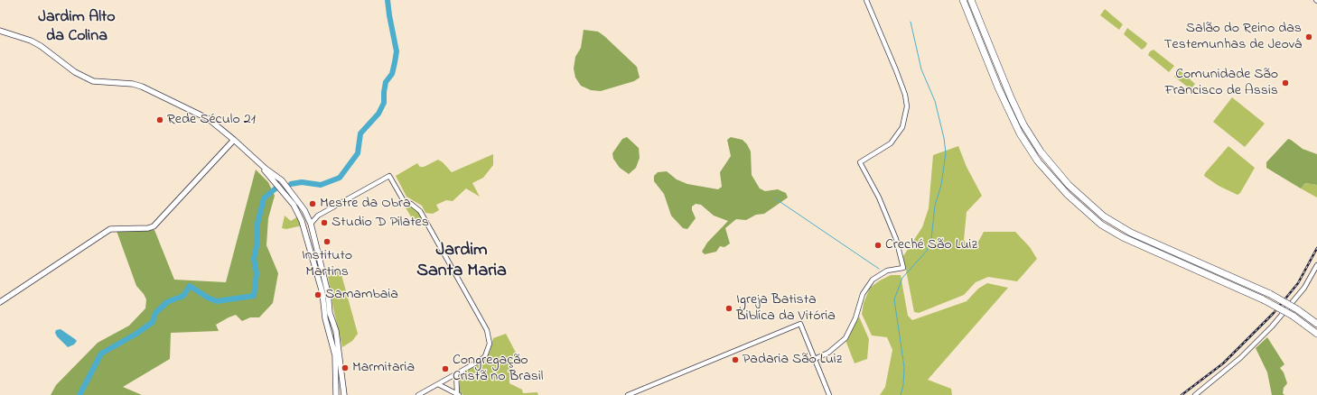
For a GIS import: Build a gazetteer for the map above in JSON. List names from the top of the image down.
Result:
{
  "districts": ["Jardim Alto da Colina", "Jardim Santa Maria"],
  "places": [
    "Salão do Reino das Testemunhas de Jeová",
    "Comunidade São Francisco de Assis",
    "Rede Século 21",
    "Mestre da Obra",
    "Studio D Pilates",
    "Instituto Martins",
    "Creché São Luiz",
    "Samambaia",
    "Igreja Batista Biblíca da Vitória",
    "Padaria São Luiz",
    "Marmitaria",
    "Congregação Cristã no Brasil"
  ]
}
